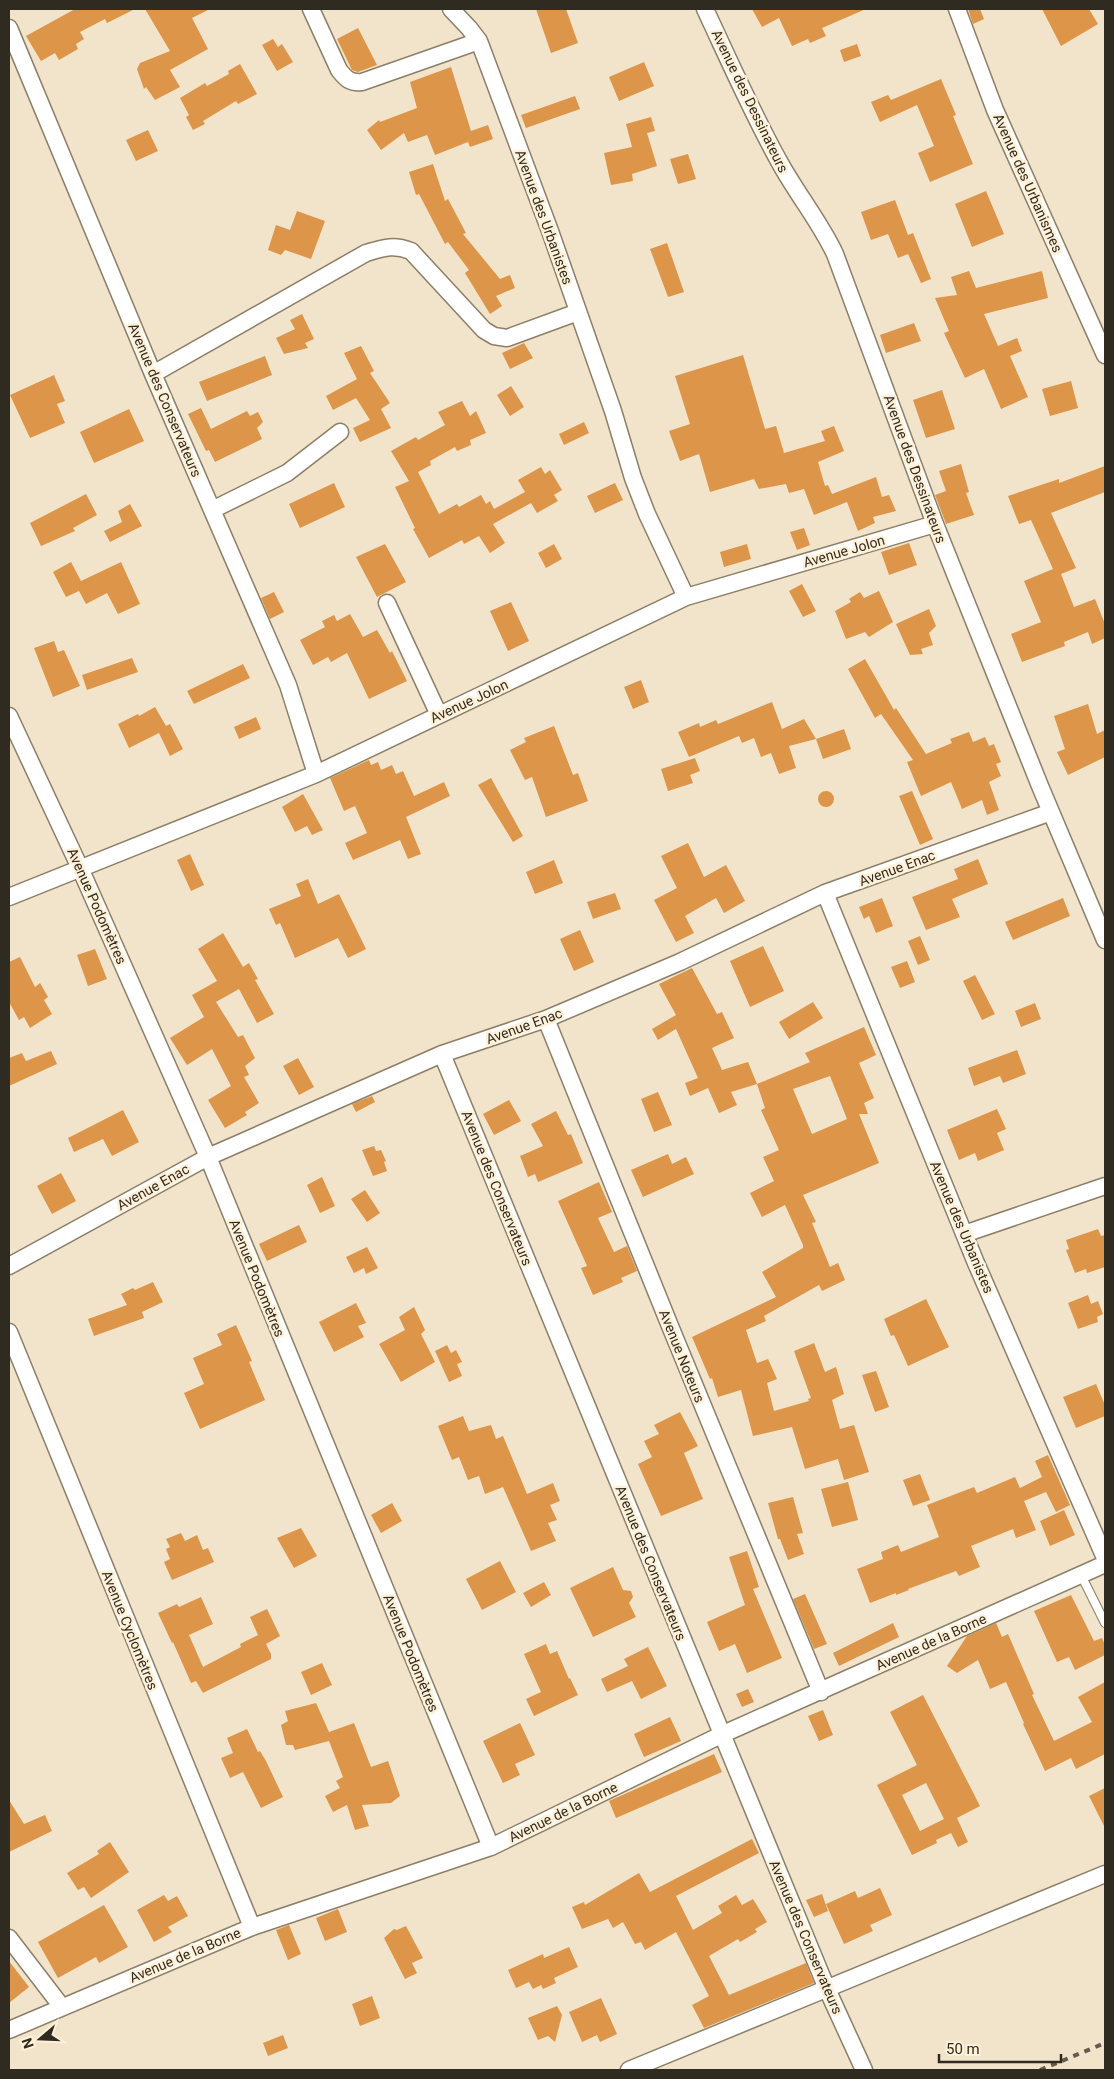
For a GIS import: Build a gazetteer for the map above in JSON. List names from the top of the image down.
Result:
{
  "streets": {
    "street": [
      "Avenue des Dessinateurs",
      "Avenue des Urbanismes",
      "Avenue des Urbanistes",
      "Avenue des Conservateurs",
      "Avenue Jolon",
      "Avenue Enac",
      "Avenue Podomètres",
      "Avenue Noteurs",
      "Avenue Cyclomètres",
      "Avenue de la Borne"
    ]
  },
  "crossings": [
    ["Avenue des Dessinateurs", "Avenue Jolon"],
    ["Avenue des Dessinateurs", "Avenue Enac"],
    ["Avenue des Urbanistes", "Avenue Jolon"],
    ["Avenue des Urbanistes", "Avenue Enac"],
    ["Avenue des Conservateurs", "Avenue Jolon"],
    ["Avenue des Conservateurs", "Avenue Enac"],
    ["Avenue des Conservateurs", "Avenue de la Borne"],
    ["Avenue Jolon", "Avenue Podomètres"],
    ["Avenue Enac", "Avenue Podomètres"],
    ["Avenue Enac", "Avenue Noteurs"],
    ["Avenue Podomètres", "Avenue de la Borne"],
    ["Avenue Noteurs", "Avenue de la Borne"],
    ["Avenue Cyclomètres", "Avenue de la Borne"]
  ],
  "scale_bar": "50 m",
  "north": "left"
}
